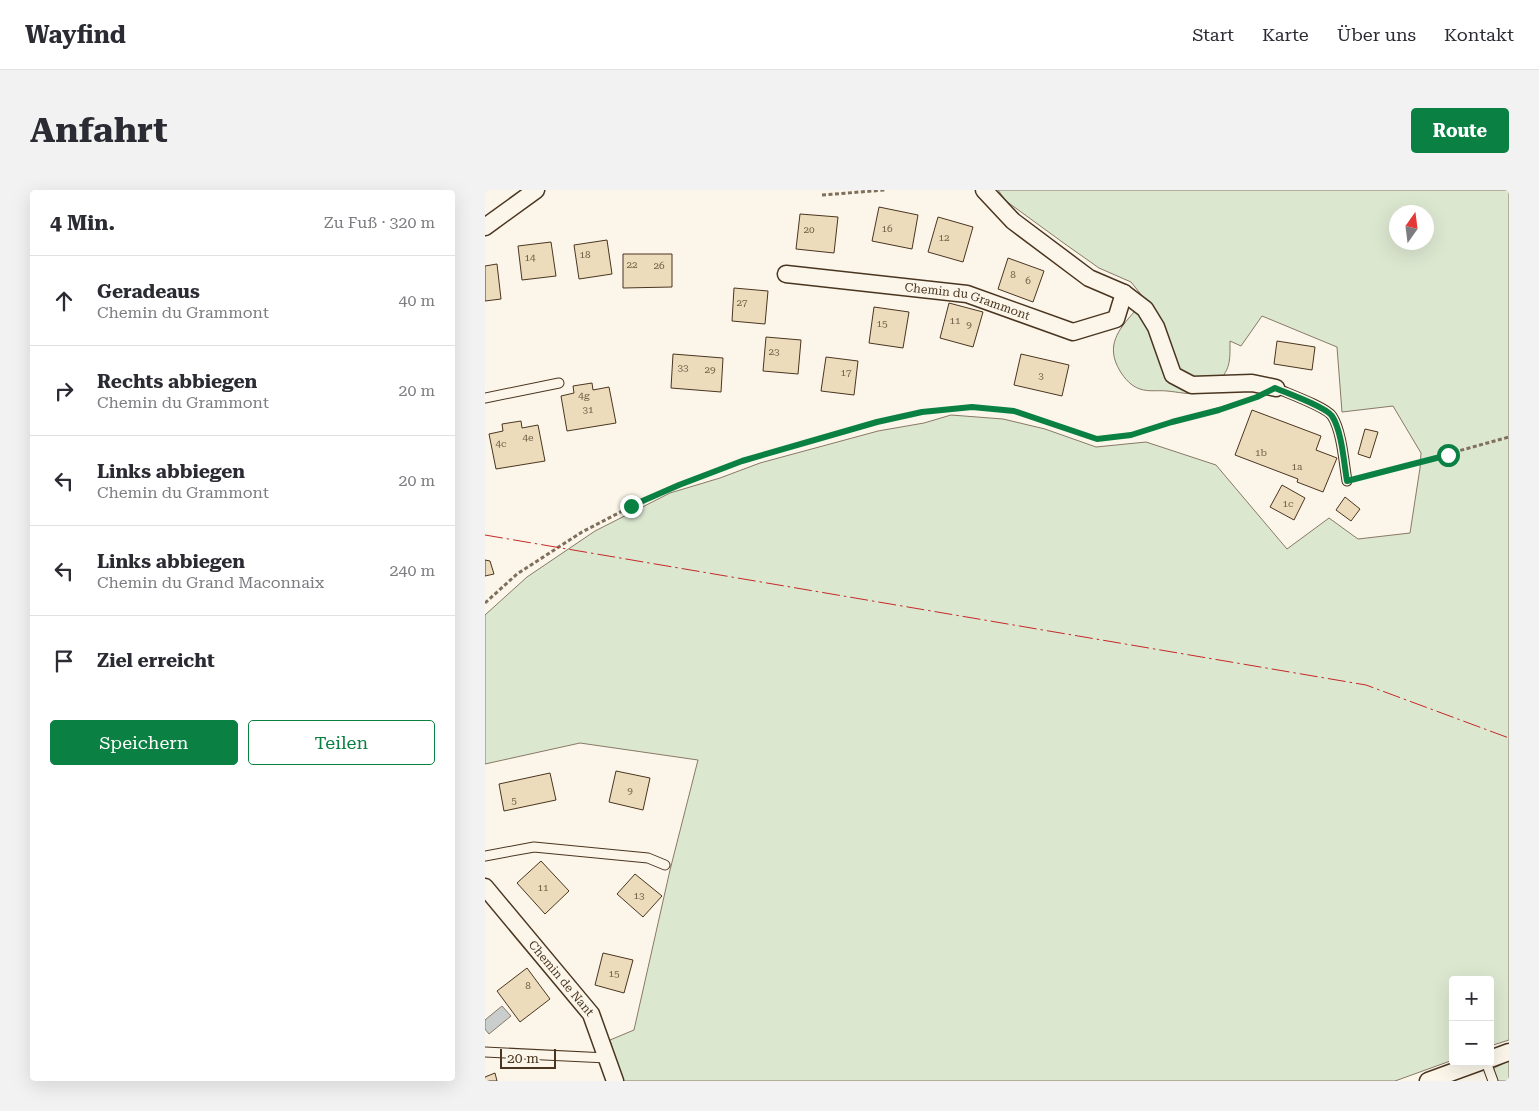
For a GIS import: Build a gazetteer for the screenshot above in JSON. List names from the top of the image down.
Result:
{
  "streets": {
    "street": ["Chemin du Grammont", "Chemin de Nant"]
  },
  "house_numbers": [
    "16",
    "20",
    "12",
    "18",
    "14",
    "22",
    "26",
    "8",
    "6",
    "27",
    "11",
    "15",
    "9",
    "23",
    "33",
    "29",
    "17",
    "3",
    "4g",
    "31",
    "4e",
    "4c",
    "1b",
    "1a",
    "1c",
    "9",
    "5",
    "11",
    "13",
    "15",
    "8"
  ],
  "scale_bar": "20 m",
  "north": "top",
  "page": {
    "header": "Wayfind",
    "nav": [
      "Start",
      "Karte",
      "Über uns",
      "Kontakt"
    ],
    "buttons": [
      "Route",
      ["Speichern", "Teilen"]
    ],
    "title": "Anfahrt",
    "heading": ["4 Min.", "Zu Fuß · 320 m"],
    "list": [
      ["Geradeaus", "Chemin du Grammont", "40 m"],
      ["Rechts abbiegen", "Chemin du Grammont", "20 m"],
      ["Links abbiegen", "Chemin du Grammont", "20 m"],
      ["Links abbiegen", "Chemin du Grand Maconnaix", "240 m"],
      "Ziel erreicht"
    ],
    "map_buttons": ["+", "−"],
    "scale": "20 m"
  }
}
